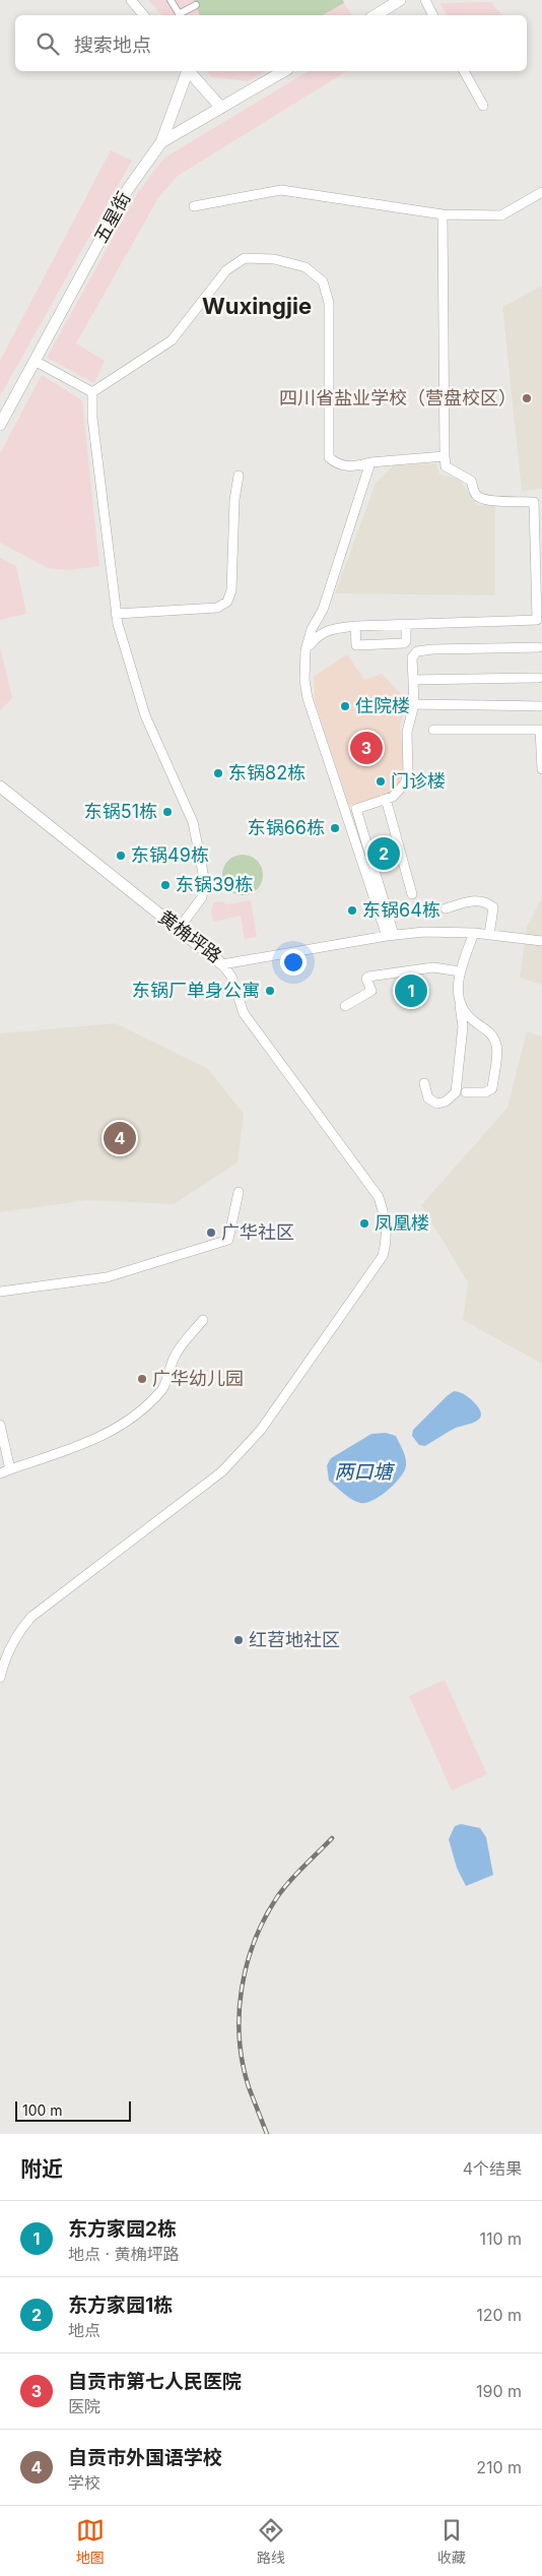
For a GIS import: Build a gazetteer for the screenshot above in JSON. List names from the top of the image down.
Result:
{
  "streets": {
    "main road": ["五星街", "黄桷坪路"]
  },
  "districts": ["Wuxingjie"],
  "water": ["两口塘"],
  "places": [
    "四川省盐业学校（营盘校区）",
    "住院楼",
    "东锅82栋",
    "门诊楼",
    "东锅51栋",
    "东锅66栋",
    "东锅49栋",
    "东锅39栋",
    "东锅64栋",
    "东锅厂单身公寓",
    "凤凰楼",
    "广华社区",
    "广华幼儿园",
    "红苕地社区"
  ],
  "scale_bar": "100 m",
  "page": {
    "search": "搜索地点",
    "pins": [
      "3",
      "2",
      "1",
      "4"
    ],
    "scale": "100 m",
    "heading": ["附近", "4个结果"],
    "list": [
      {
        "mark": "1",
        "name": "东方家园2栋",
        "note": "地点 · 黄桷坪路",
        "value": "110 m"
      },
      {
        "mark": "2",
        "name": "东方家园1栋",
        "note": "地点",
        "value": "120 m"
      },
      {
        "mark": "3",
        "name": "自贡市第七人民医院",
        "note": "医院",
        "value": "190 m"
      },
      {
        "mark": "4",
        "name": "自贡市外国语学校",
        "note": "学校",
        "value": "210 m"
      }
    ],
    "nav": ["地图", "路线", "收藏"]
  }
}
